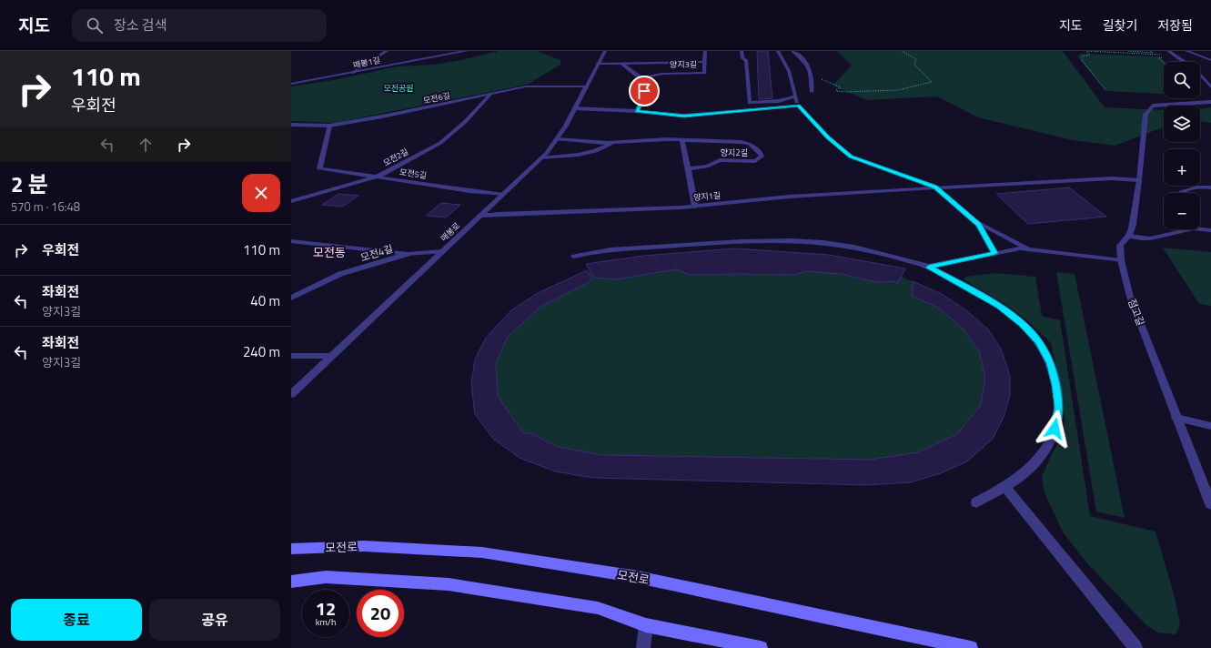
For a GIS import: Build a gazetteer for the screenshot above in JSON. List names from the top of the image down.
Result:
{
  "streets": {
    "main road": ["모전로"],
    "street": [
      "매봉1길",
      "양지3길",
      "모전6길",
      "양지2길",
      "모전2길",
      "모전5길",
      "양지1길",
      "매봉로",
      "모전4길",
      "점고길"
    ]
  },
  "crossings": [
    ["모전6길", "모전2길"],
    ["모전6길", "모전5길"],
    ["모전6길", "매봉로"],
    ["양지2길", "매봉로"],
    ["모전2길", "모전5길"],
    ["모전5길", "매봉로"],
    ["양지1길", "매봉로"],
    ["양지1길", "점고길"]
  ],
  "districts": ["모전동"],
  "parks": ["모전공원"],
  "page": {
    "header": "지도",
    "search": "장소 검색",
    "nav": ["지도", "길찾기", "저장됨"],
    "turn": ["110 m", "우회전"],
    "map_buttons": ["+", "−"],
    "heading": ["2 분", "570 m · 16:48"],
    "list": [
      {
        "name": "우회전",
        "value": "110 m"
      },
      {
        "name": "좌회전",
        "note": "양지3길",
        "value": "40 m"
      },
      {
        "name": "좌회전",
        "note": "양지3길",
        "value": "240 m"
      }
    ],
    "speed": "12 km/h",
    "limit": "20",
    "buttons": ["종료", "공유"]
  }
}
